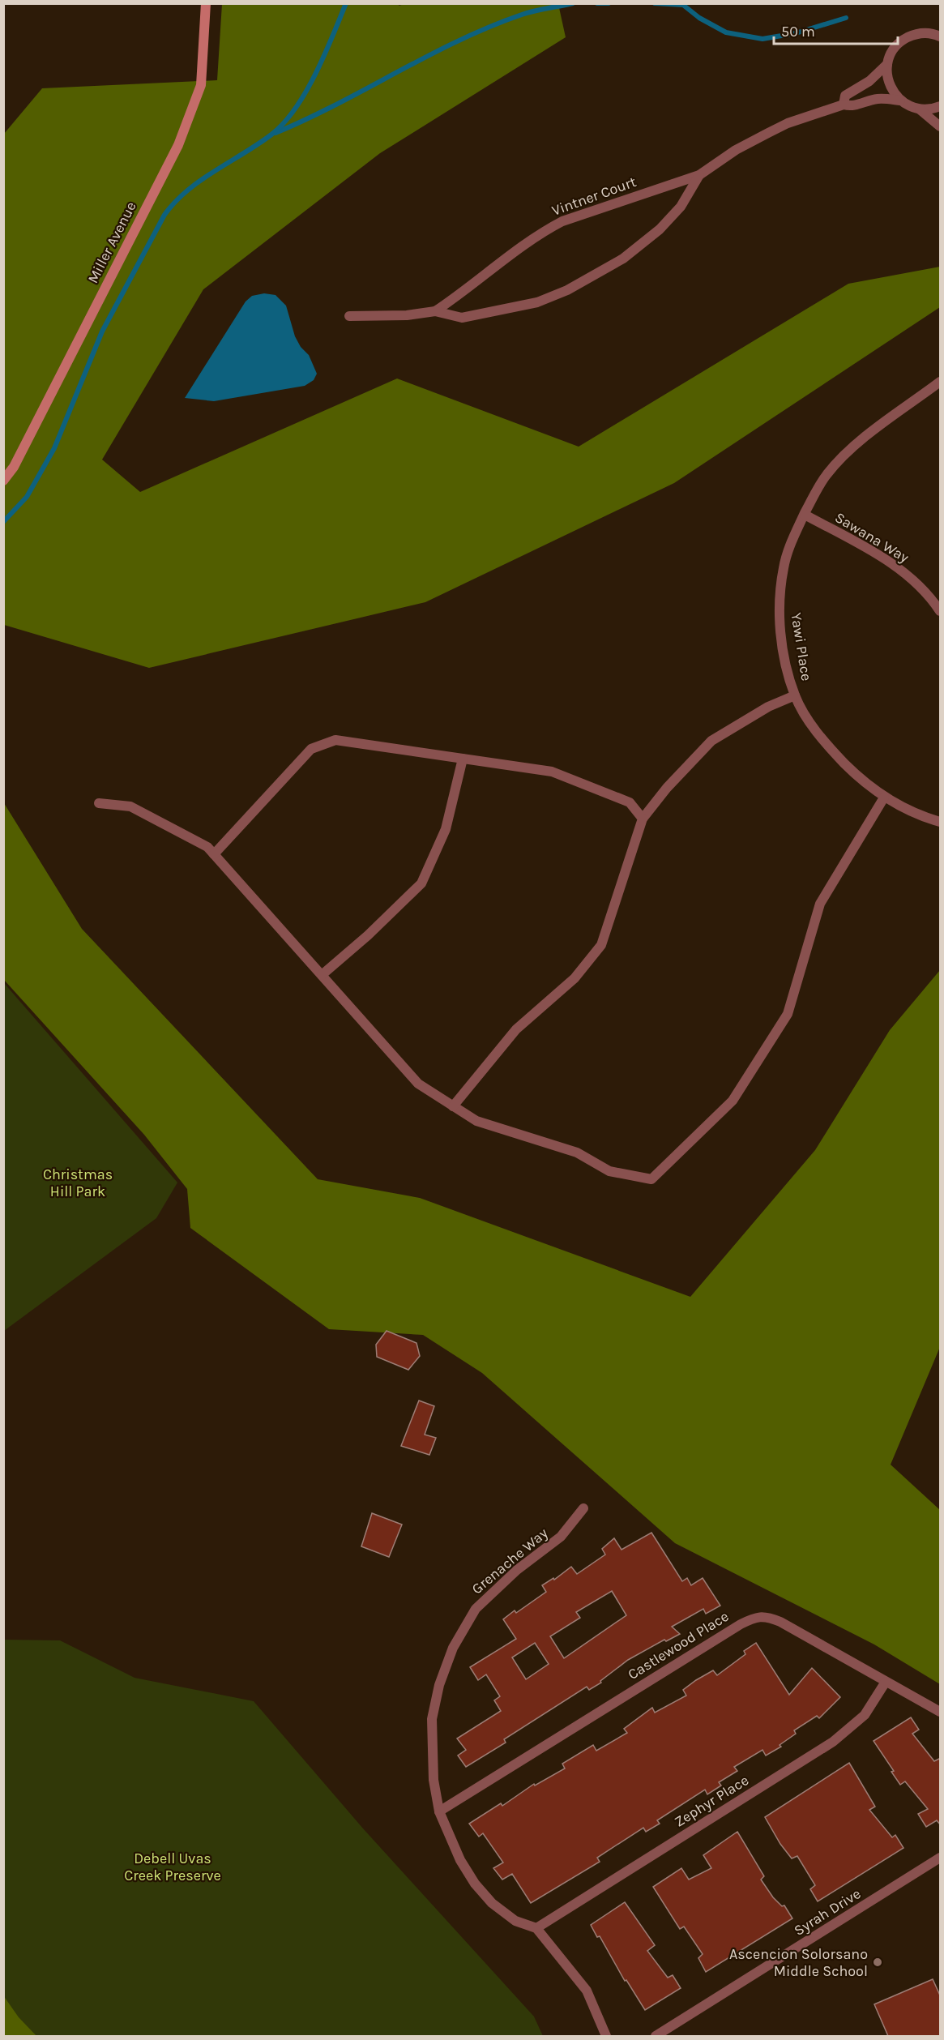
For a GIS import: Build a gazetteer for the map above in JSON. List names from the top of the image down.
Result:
{
  "streets": {
    "street": [
      "Vintner Court",
      "Miller Avenue",
      "Sawana Way",
      "Yawi Place",
      "Grenache Way",
      "Castlewood Place",
      "Zephyr Place",
      "Syrah Drive"
    ]
  },
  "crossings": [
    ["Sawana Way", "Yawi Place"],
    ["Grenache Way", "Castlewood Place"],
    ["Grenache Way", "Zephyr Place"],
    ["Castlewood Place", "Zephyr Place"]
  ],
  "parks": ["Christmas Hill Park", "Debell Uvas Creek Preserve"],
  "places": ["Ascencion Solorsano Middle School"],
  "scale_bar": "50 m"
}
